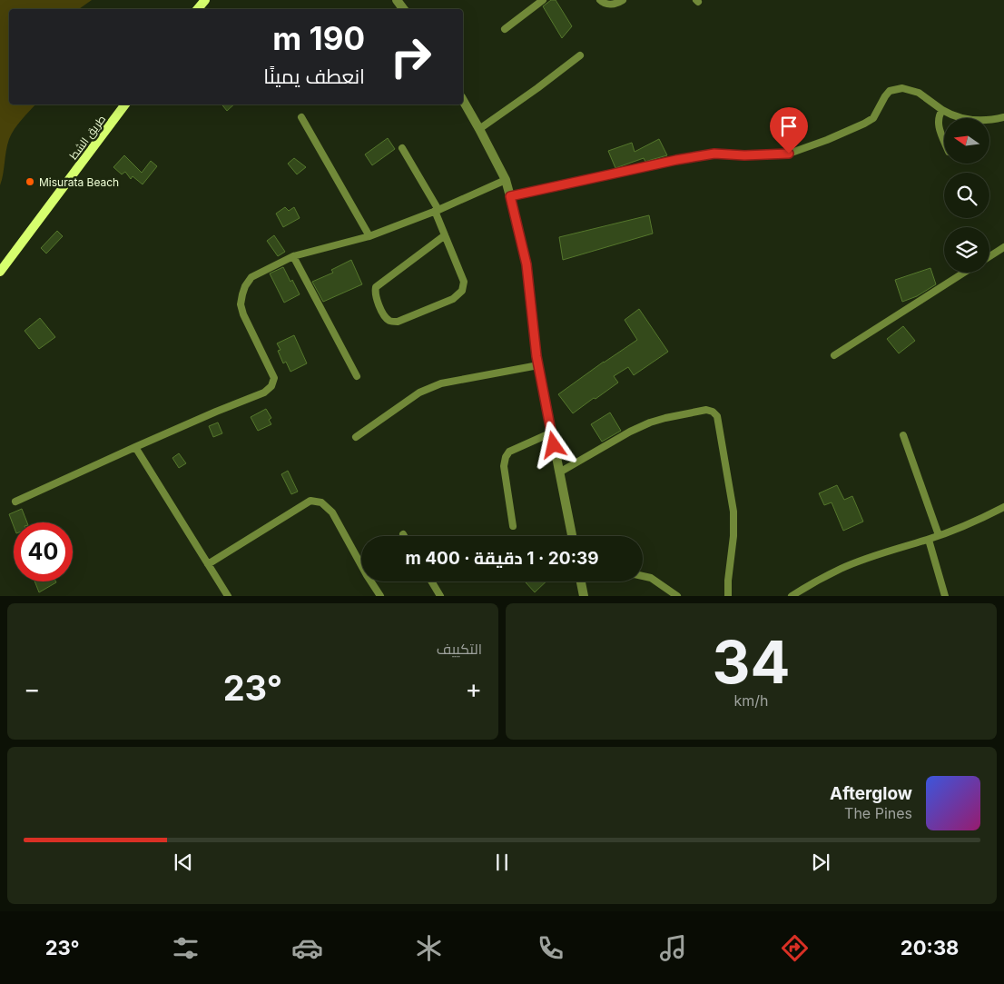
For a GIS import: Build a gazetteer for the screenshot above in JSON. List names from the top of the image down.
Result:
{
  "streets": {
    "main road": ["طريق الشط"]
  },
  "places": ["Misurata Beach"],
  "north": "left",
  "page": {
    "turn": ["190 m", "انعطف يمينًا"],
    "limit": "40",
    "trip": "20:39 · 1 دقيقة · 400 m",
    "tile": [
      ["34", "km/h"],
      "التكييف"
    ],
    "heat": ["−", "23°", "+"],
    "song": ["Afterglow", "The Pines"],
    "tabs": ["20:38", "23°"]
  }
}
